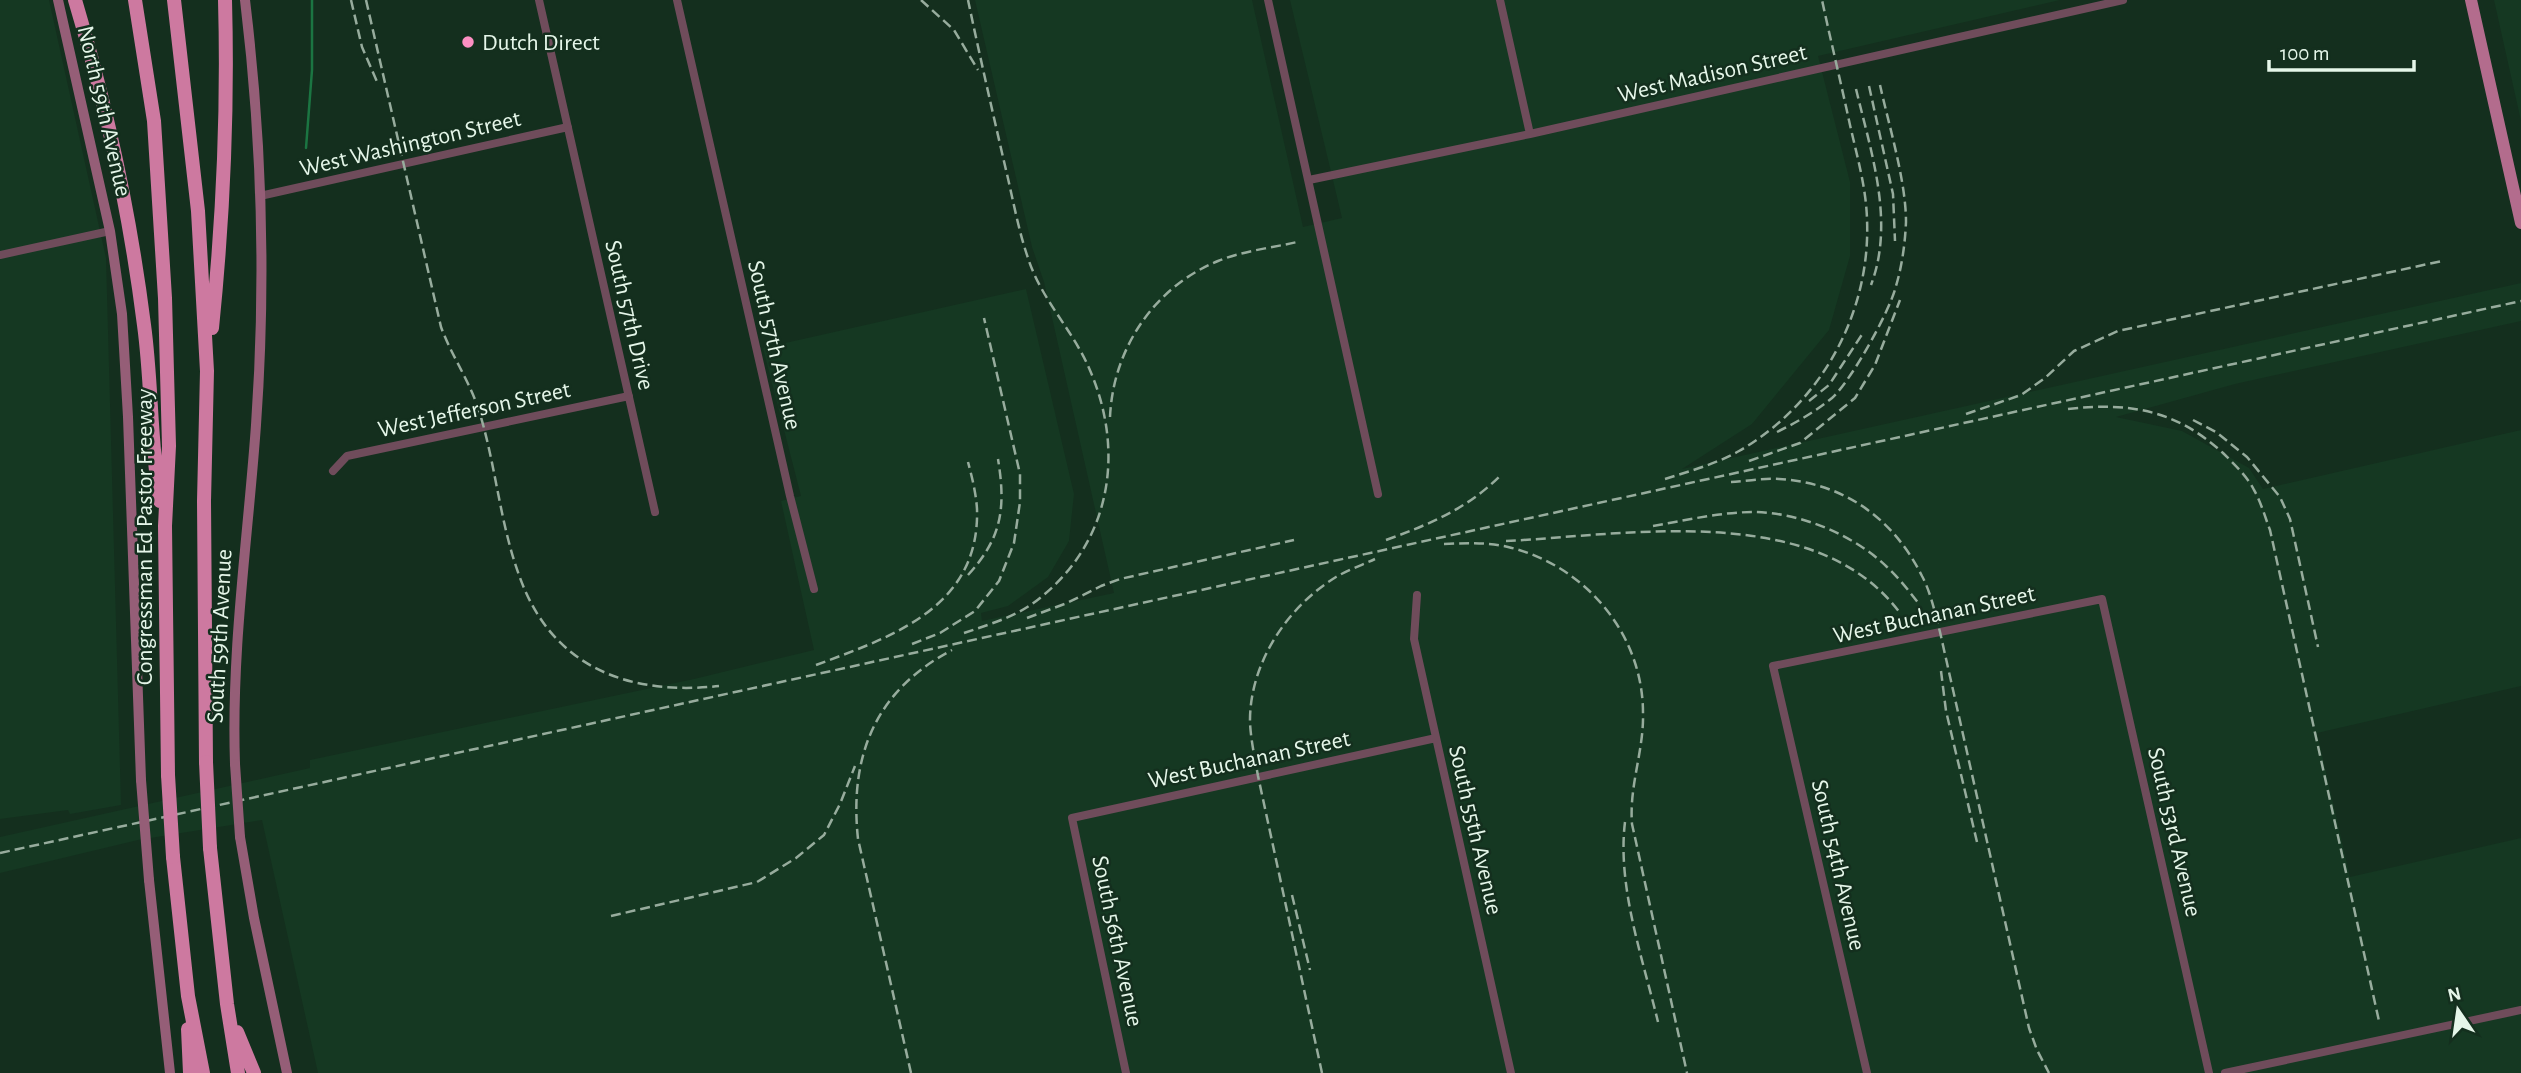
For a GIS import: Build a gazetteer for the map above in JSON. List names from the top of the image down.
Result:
{
  "streets": {
    "highway": ["Congressman Ed Pastor Freeway"],
    "main road": ["North 59th Avenue", "South 59th Avenue"],
    "street": [
      "West Madison Street",
      "West Washington Street",
      "South 57th Drive",
      "South 57th Avenue",
      "West Jefferson Street",
      "West Buchanan Street",
      "South 55th Avenue",
      "South 53rd Avenue",
      "South 54th Avenue",
      "South 56th Avenue"
    ]
  },
  "crossings": [
    ["West Washington Street", "South 57th Drive"],
    ["West Washington Street", "South 59th Avenue"],
    ["South 57th Drive", "West Jefferson Street"],
    ["West Buchanan Street", "South 55th Avenue"],
    ["West Buchanan Street", "South 53rd Avenue"],
    ["West Buchanan Street", "South 54th Avenue"],
    ["West Buchanan Street", "South 56th Avenue"]
  ],
  "places": ["Dutch Direct"],
  "scale_bar": "100 m",
  "north": "top"
}
